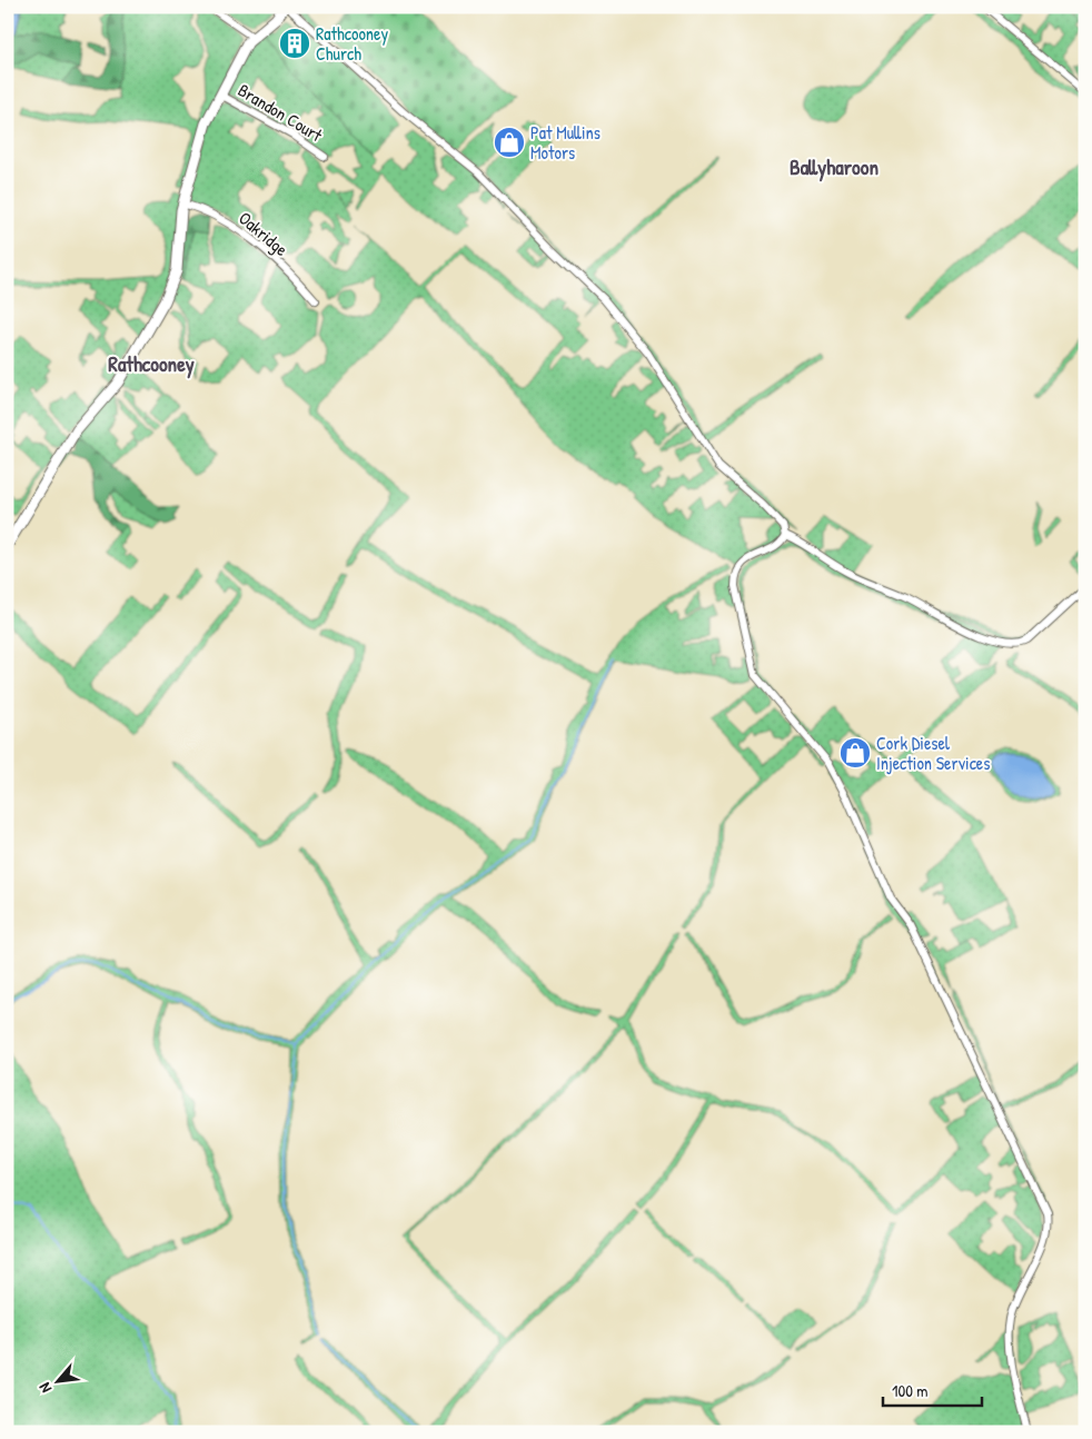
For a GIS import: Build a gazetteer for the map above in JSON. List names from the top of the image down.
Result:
{
  "streets": {
    "street": ["Brandon Court", "Oakridge"]
  },
  "districts": ["Ballyharoon", "Rathcooney"],
  "places": {
    "building": ["Rathcooney Church"],
    "shop": ["Pat Mullins Motors", "Cork Diesel Injection Services"]
  },
  "scale_bar": "100 m",
  "north": "bottom left"
}
